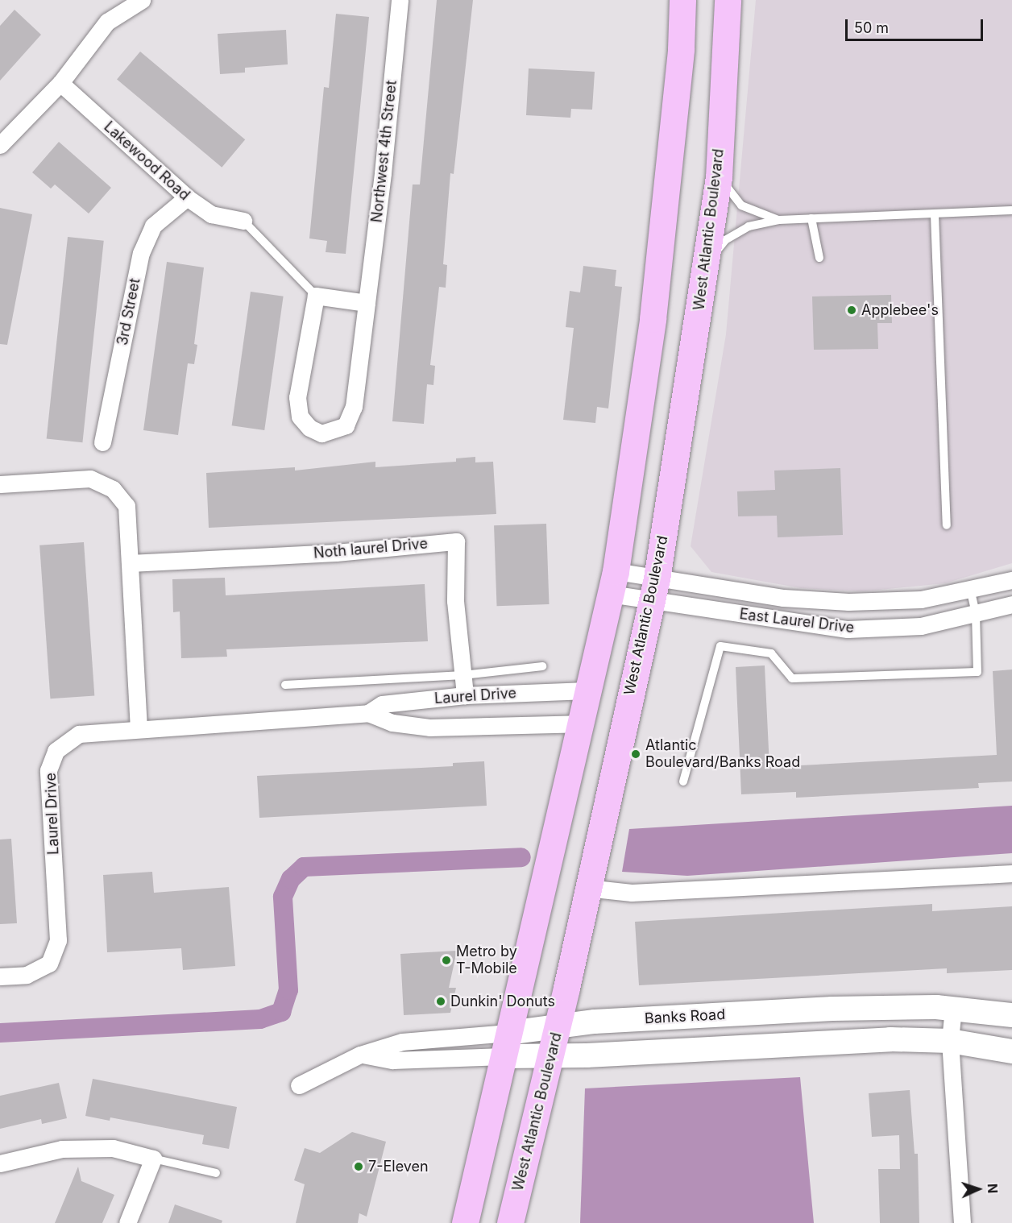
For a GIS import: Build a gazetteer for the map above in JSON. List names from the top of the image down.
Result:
{
  "streets": {
    "main road": ["West Atlantic Boulevard"],
    "street": [
      "Northwest 4th Street",
      "Lakewood Road",
      "3rd Street",
      "Noth laurel Drive",
      "East Laurel Drive",
      "Laurel Drive",
      "Banks Road"
    ]
  },
  "crossings": [
    ["Lakewood Road", "3rd Street"],
    ["West Atlantic Boulevard", "East Laurel Drive"],
    ["West Atlantic Boulevard", "Banks Road"],
    ["Noth laurel Drive", "Laurel Drive"]
  ],
  "places": [
    "Applebee's",
    "Atlantic Boulevard/Banks Road",
    "Metro by T-Mobile",
    "Dunkin' Donuts",
    "7-Eleven"
  ],
  "scale_bar": "50 m",
  "north": "right"
}
